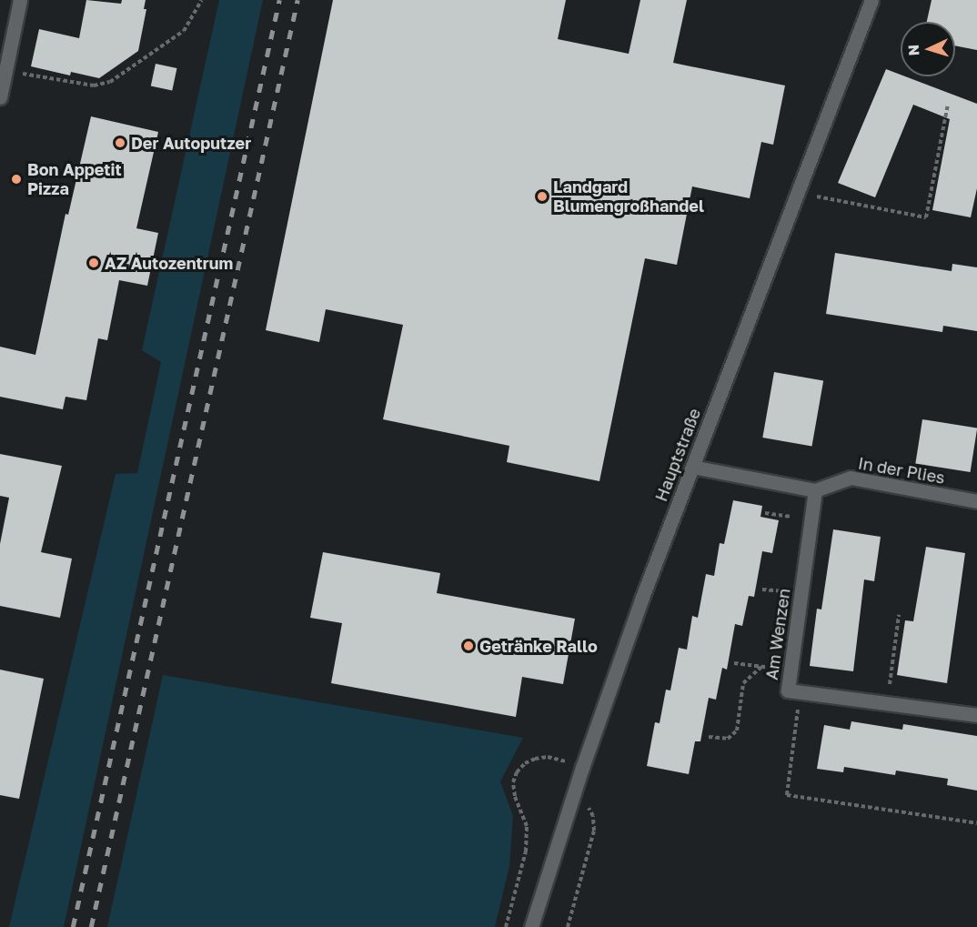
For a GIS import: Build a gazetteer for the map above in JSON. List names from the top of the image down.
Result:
{
  "streets": {
    "street": ["Hauptstraße", "In der Plies", "Am Wenzen"]
  },
  "crossings": [
    ["In der Plies", "Am Wenzen"]
  ],
  "places": [
    "Der Autoputzer",
    "Bon Appetit Pizza",
    "Landgard Blumengroßhandel",
    "AZ Autozentrum",
    "Getränke Rallo"
  ],
  "north": "left"
}
